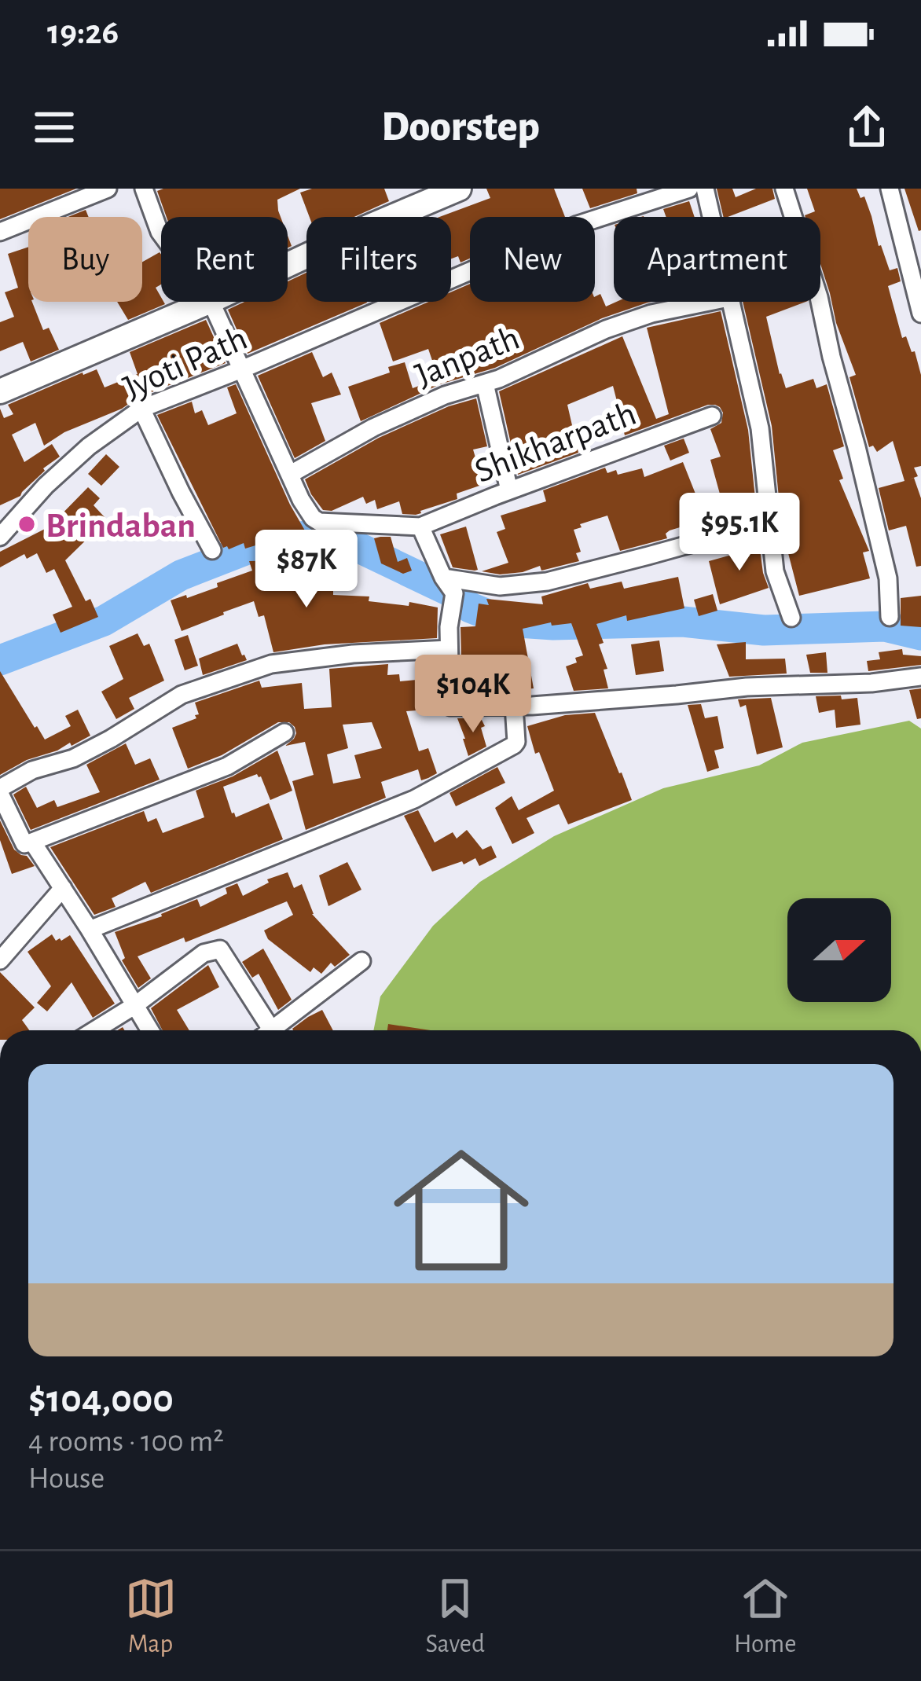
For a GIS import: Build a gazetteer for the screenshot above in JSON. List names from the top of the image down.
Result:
{
  "streets": {
    "street": ["Janpath", "Jyoti Path", "Shikharpath"]
  },
  "places": ["Brindaban"],
  "north": "right",
  "page": {
    "status": "19:26",
    "header": "Doorstep",
    "chip": [
      "Buy",
      "Rent",
      "Filters",
      "New",
      "Apartment"
    ],
    "price": ["$95.1K", "$87K", "$104K"],
    "list": [
      {
        "name": "$104,000",
        "note": "4 rooms · 100 m² · House"
      }
    ],
    "tabs": ["Map", "Saved", "Home"]
  }
}
